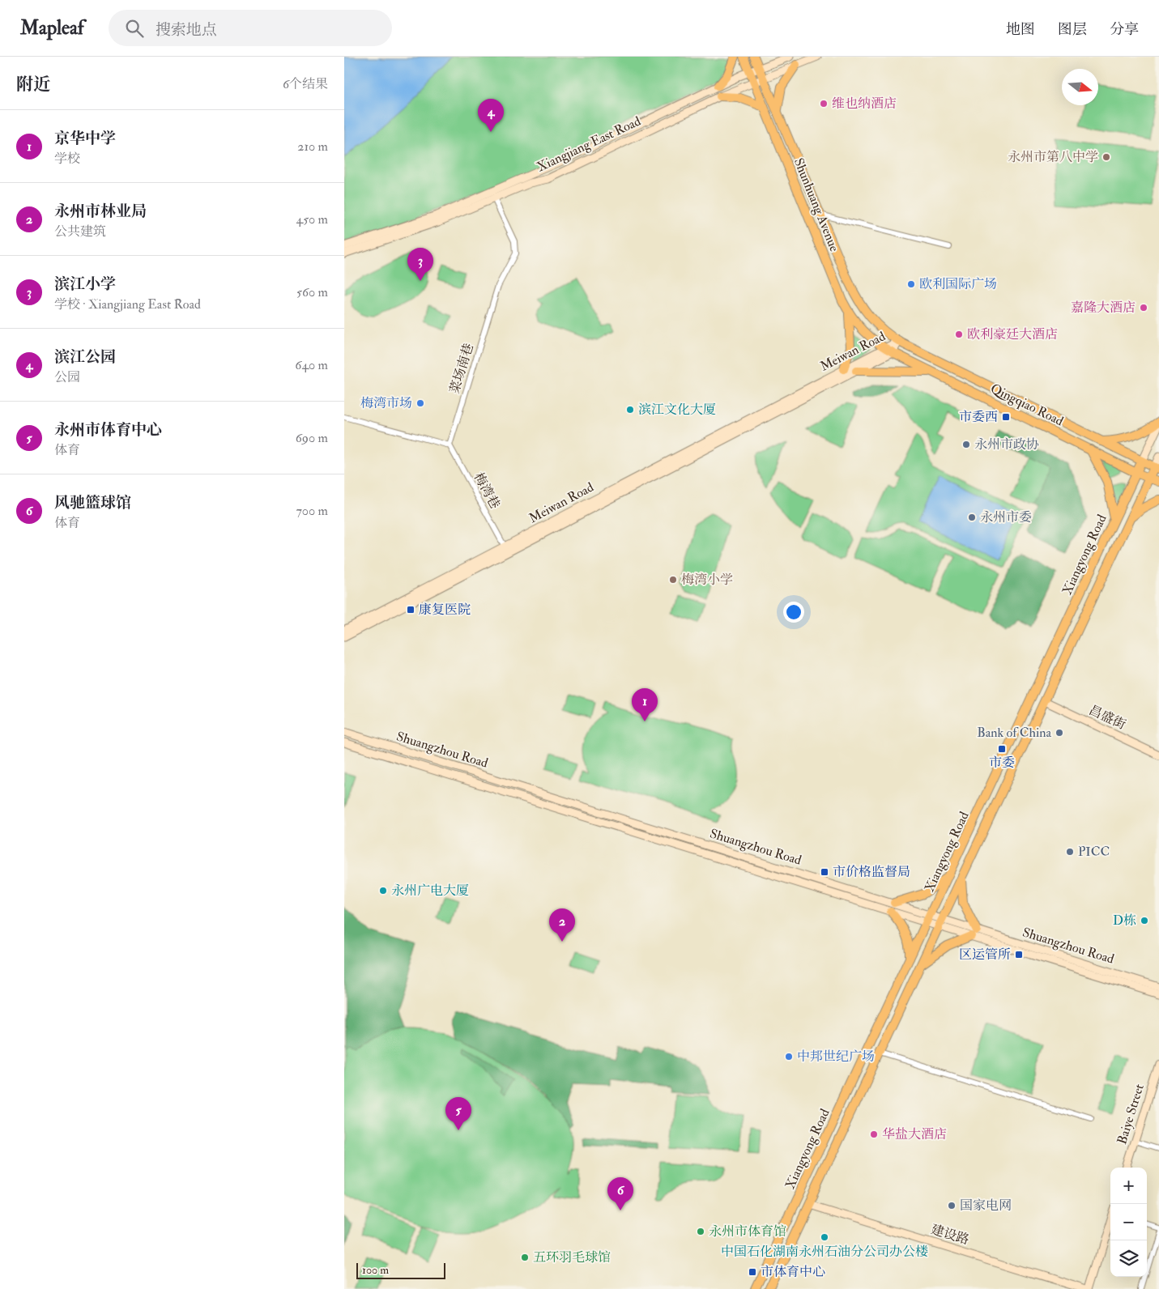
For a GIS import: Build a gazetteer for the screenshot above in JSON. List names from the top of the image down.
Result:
{
  "streets": {
    "main road": [
      "Xiangjiang East Road",
      "Shunhuang Avenue",
      "Meiwan Road",
      "Qingqiao Road",
      "Xiangyong Road",
      "昌盛街",
      "Shuangzhou Road",
      "Baiye Street",
      "建设路"
    ],
    "street": ["菜场南巷", "梅湾巷"]
  },
  "crossings": [
    ["Xiangjiang East Road", "Shunhuang Avenue"],
    ["Xiangjiang East Road", "菜场南巷"],
    ["Shunhuang Avenue", "Meiwan Road"],
    ["Shunhuang Avenue", "Qingqiao Road"],
    ["Meiwan Road", "Qingqiao Road"],
    ["Meiwan Road", "梅湾巷"],
    ["菜场南巷", "梅湾巷"],
    ["Qingqiao Road", "Xiangyong Road"],
    ["Xiangyong Road", "昌盛街"],
    ["Xiangyong Road", "Shuangzhou Road"],
    ["Xiangyong Road", "建设路"]
  ],
  "places": {
    "other": [
      "维也纳酒店",
      "永州市第八中学",
      "欧利国际广场",
      "嘉隆大酒店",
      "欧利豪廷大酒店",
      "梅湾市场",
      "滨江文化大厦",
      "永州市政协",
      "永州市委",
      "梅湾小学",
      "Bank of China",
      "PICC",
      "永州广电大厦",
      "D栋",
      "中邦世纪广场",
      "华盐大酒店",
      "国家电网",
      "永州市体育馆",
      "中国石化湖南永州石油分公司办公楼",
      "五环羽毛球馆"
    ],
    "transit": [
      "市委西",
      "康复医院",
      "市委",
      "市价格监督局",
      "区运管所",
      "市体育中心"
    ]
  },
  "scale_bar": "100 m",
  "north": "right",
  "page": {
    "header": "Mapleaf",
    "search": "搜索地点",
    "nav": ["地图", "图层", "分享"],
    "heading": ["附近", "6个结果"],
    "pins": [
      "4",
      "3",
      "1",
      "2",
      "5",
      "6"
    ],
    "list": [
      {
        "mark": "1",
        "name": "京华中学",
        "note": "学校",
        "value": "210 m"
      },
      {
        "mark": "2",
        "name": "永州市林业局",
        "note": "公共建筑",
        "value": "450 m"
      },
      {
        "mark": "3",
        "name": "滨江小学",
        "note": "学校 · Xiangjiang East Road",
        "value": "560 m"
      },
      {
        "mark": "4",
        "name": "滨江公园",
        "note": "公园",
        "value": "640 m"
      },
      {
        "mark": "5",
        "name": "永州市体育中心",
        "note": "体育",
        "value": "690 m"
      },
      {
        "mark": "6",
        "name": "风驰篮球馆",
        "note": "体育",
        "value": "700 m"
      }
    ],
    "map_buttons": ["+", "−"],
    "scale": "100 m"
  }
}
